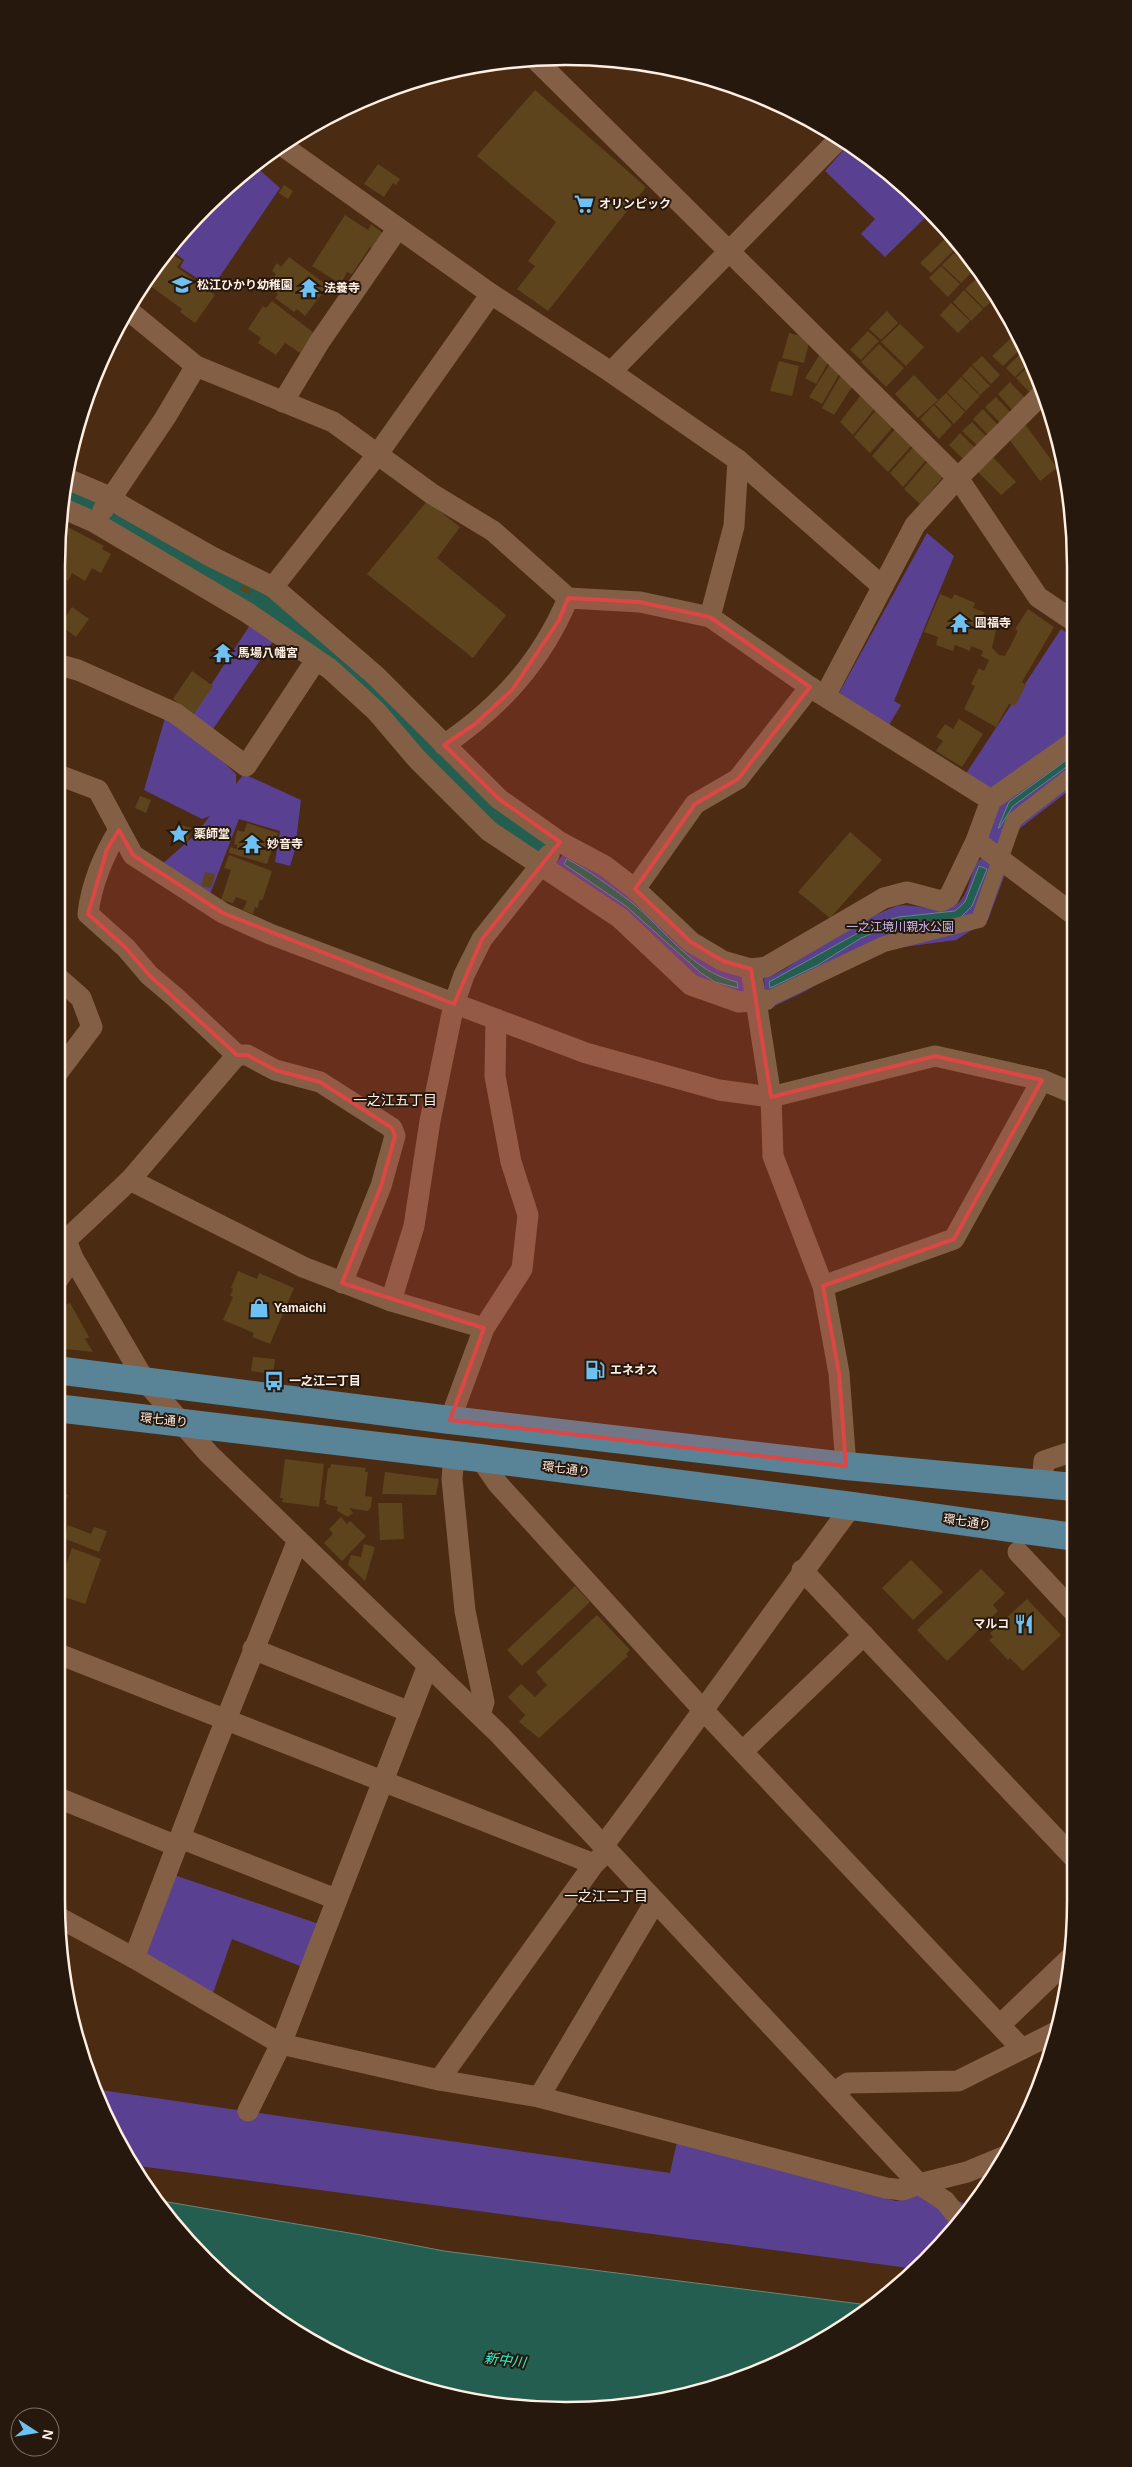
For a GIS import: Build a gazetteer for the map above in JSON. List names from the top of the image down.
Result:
{
  "streets": {
    "main road": ["環七通り"]
  },
  "districts": ["一之江五丁目", "一之江二丁目"],
  "water": ["新中川"],
  "parks": ["一之江境川親水公園"],
  "places": {
    "supermarket": ["オリンピック"],
    "school or university": ["松江ひかり幼稚園"],
    "temple": [
      "法養寺",
      "圓福寺",
      "馬場八幡宮",
      "妙音寺"
    ],
    "place": ["薬師堂"],
    "shop": ["Yamaichi"],
    "fuel station": ["エネオス"],
    "bus stop": ["一之江二丁目"],
    "restaurant": ["マルコ"]
  },
  "north": "right"
}
